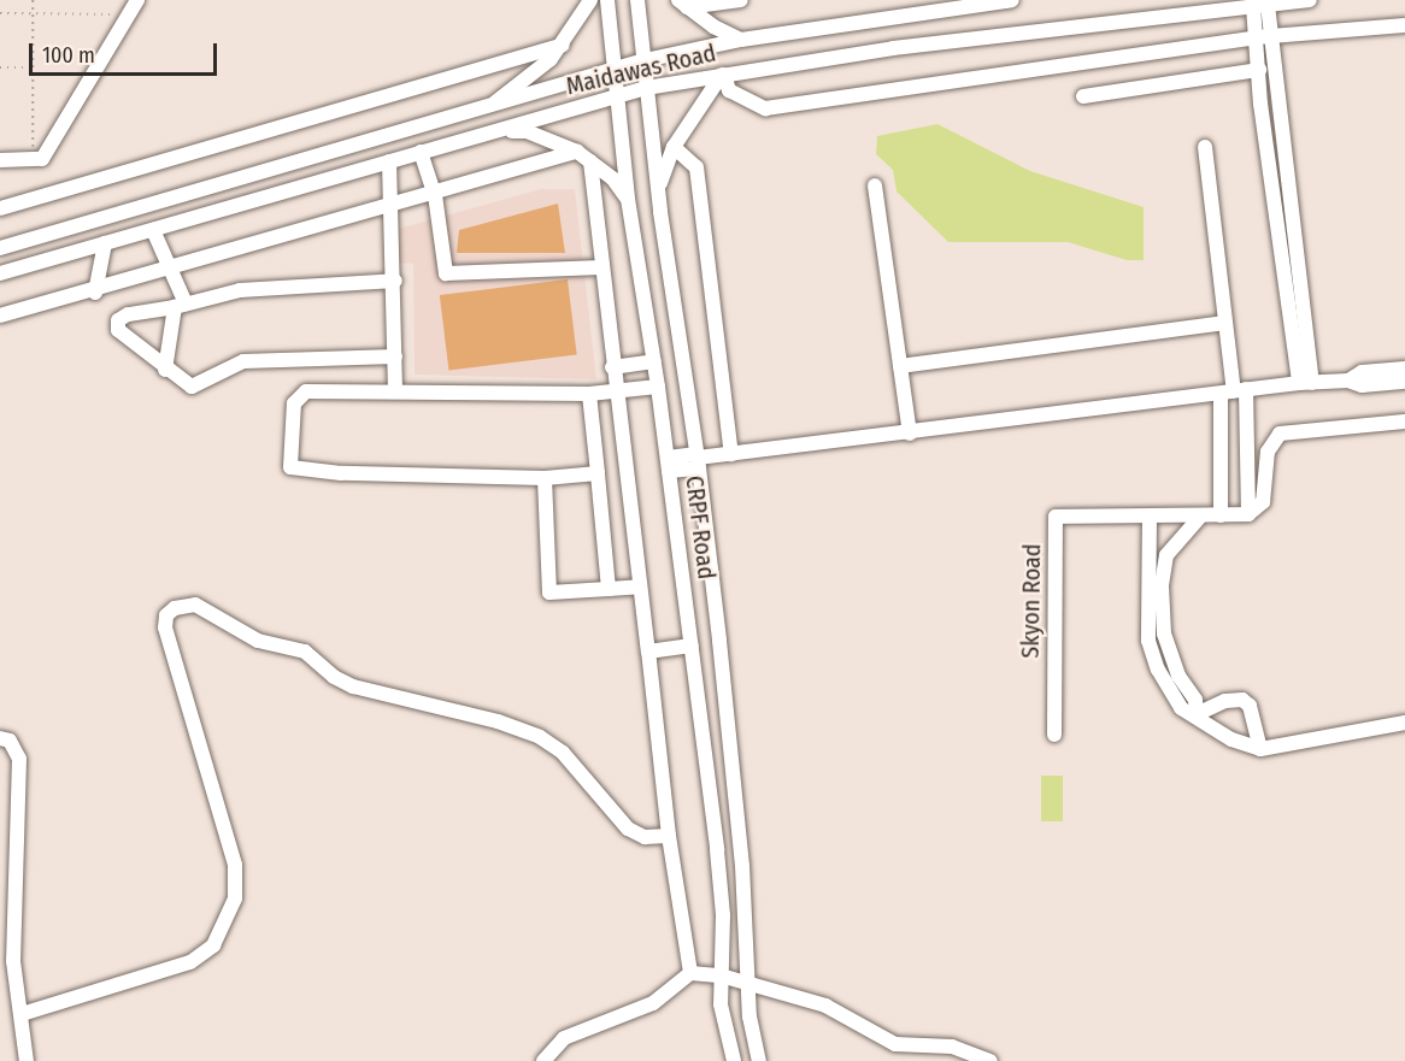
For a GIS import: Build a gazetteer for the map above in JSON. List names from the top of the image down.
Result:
{
  "streets": {
    "street": ["Maidawas Road", "CRPF Road", "Skyon Road"]
  },
  "crossings": [
    ["Maidawas Road", "CRPF Road"]
  ],
  "scale_bar": "100 m"
}
